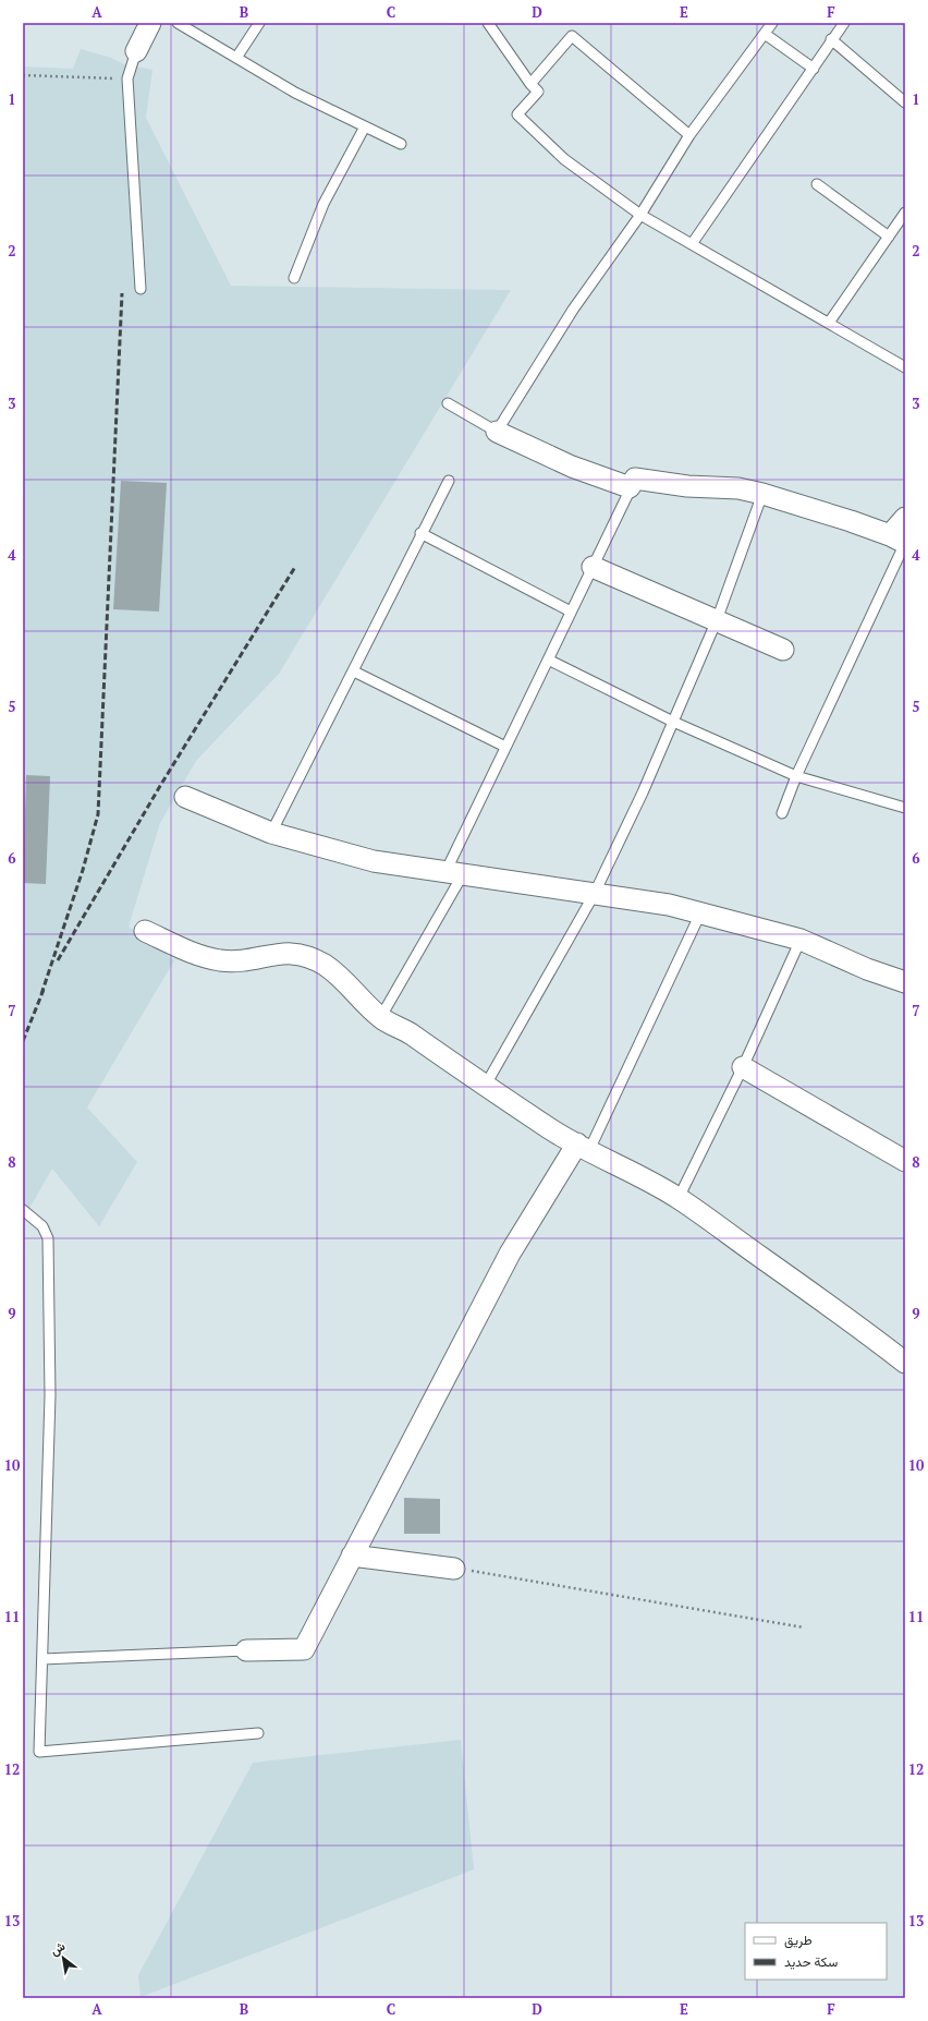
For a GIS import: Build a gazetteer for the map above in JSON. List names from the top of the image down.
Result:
{
  "legend": ["طريق", "سكة حديد"],
  "north": "top left",
  "grid": {
    "columns": [
      "A",
      "B",
      "C",
      "D",
      "E",
      "F"
    ],
    "rows": [
      "1",
      "2",
      "3",
      "4",
      "5",
      "6",
      "7",
      "8",
      "9",
      "10",
      "11",
      "12",
      "13"
    ]
  }
}
